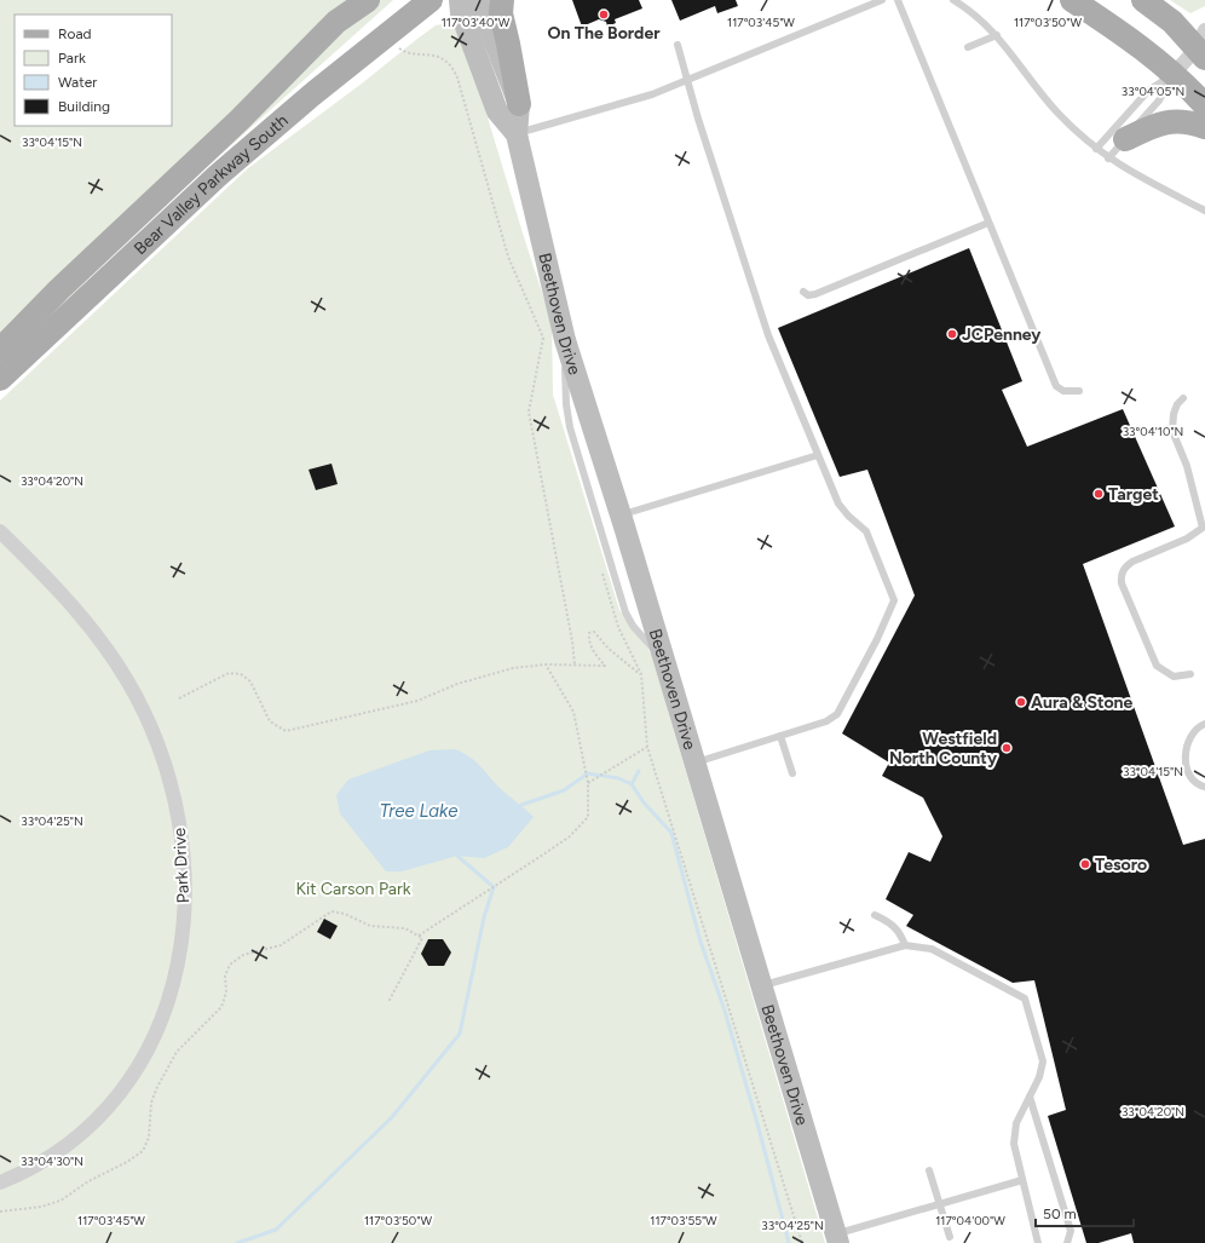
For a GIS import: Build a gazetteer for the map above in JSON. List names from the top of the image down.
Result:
{
  "streets": {
    "main road": ["Bear Valley Parkway South", "Beethoven Drive"],
    "street": ["Park Drive"]
  },
  "water": ["Tree Lake"],
  "parks": ["Kit Carson Park"],
  "places": [
    "On The Border",
    "JCPenney",
    "Target",
    "Aura & Stone",
    "Westfield North County",
    "Tesoro"
  ],
  "legend": [
    "Road",
    "Park",
    "Water",
    "Building"
  ],
  "scale_bar": "50 m",
  "coordinates": [
    "117°03'40\"W",
    "117°03'45\"W",
    "117°03'50\"W",
    "33°04'05\"N",
    "33°04'15\"N",
    "33°04'10\"N",
    "33°04'20\"N",
    "33°04'25\"N",
    "33°04'30\"N",
    "117°03'55\"W",
    "117°04'00\"W"
  ]
}
